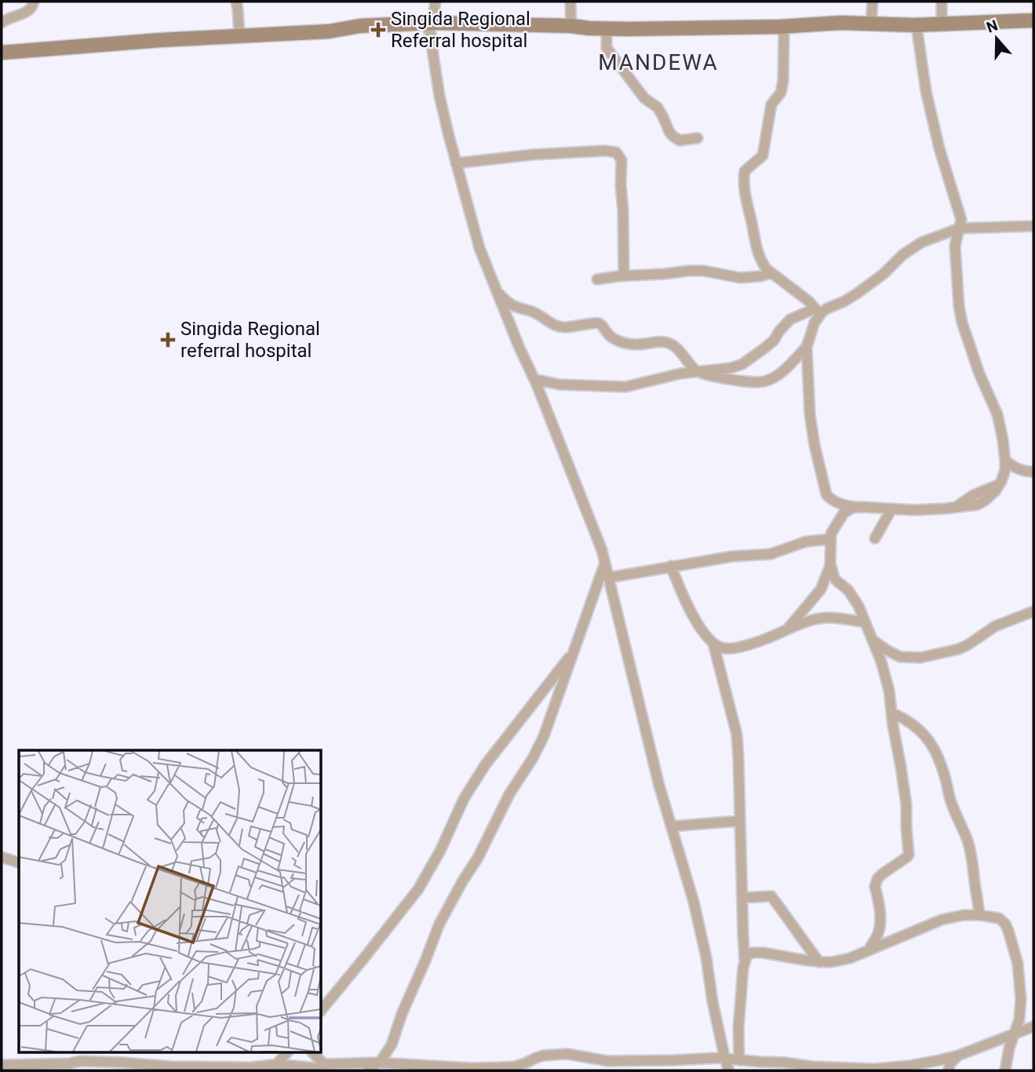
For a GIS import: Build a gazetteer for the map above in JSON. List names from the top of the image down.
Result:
{
  "districts": ["MANDEWA"],
  "places": {
    "health": ["Singida Regional Referral hospital", "Singida Regional referral hospital"]
  },
  "north": "top"
}
